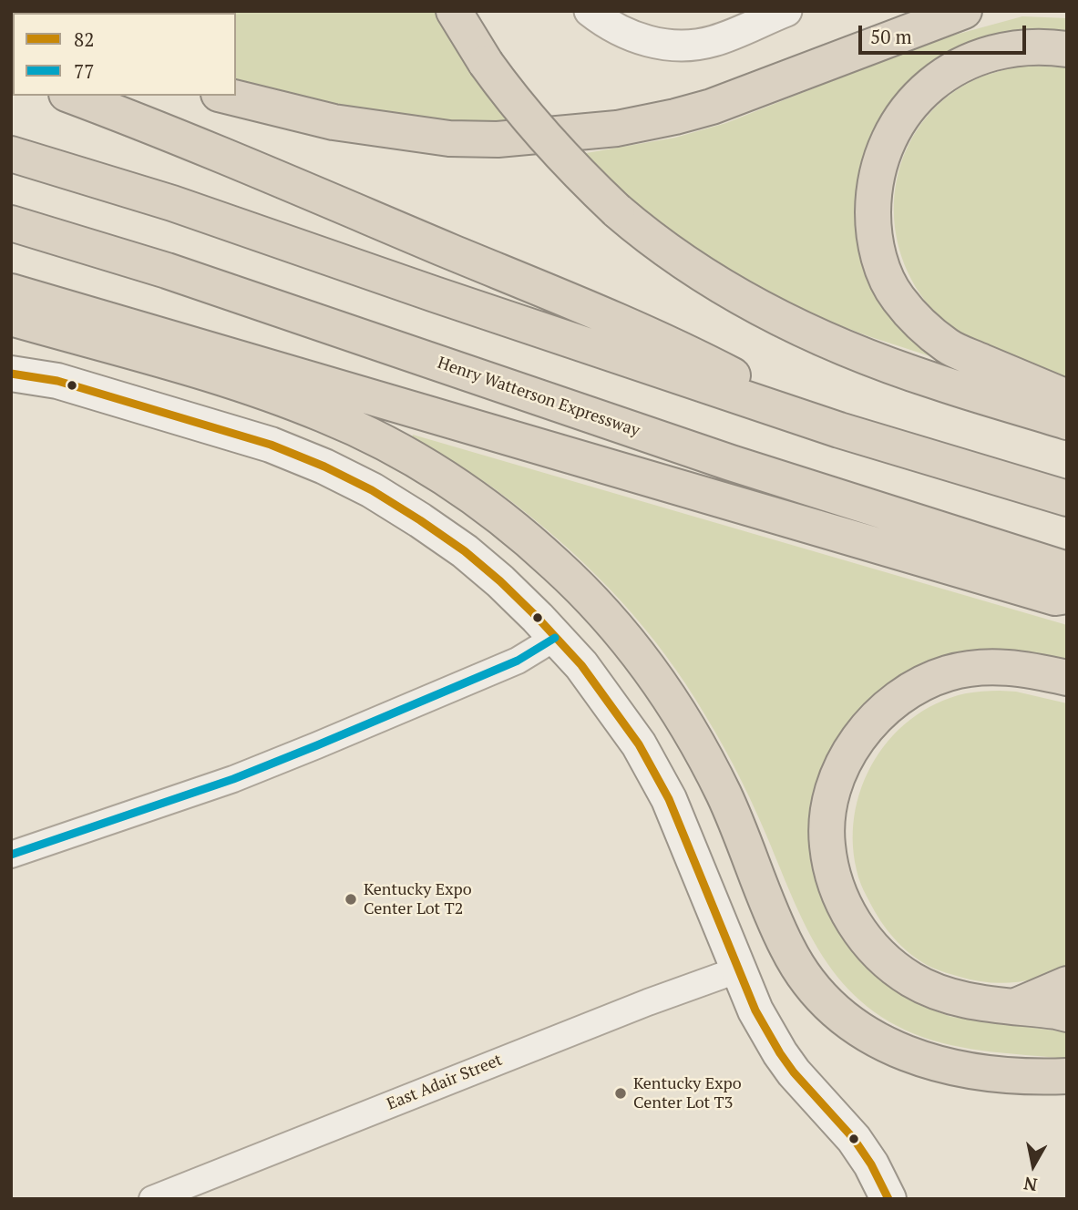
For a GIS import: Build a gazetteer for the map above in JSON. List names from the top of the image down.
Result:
{
  "streets": {
    "highway": ["Henry Watterson Expressway"],
    "street": ["East Adair Street"]
  },
  "places": ["Kentucky Expo Center Lot T2", "Kentucky Expo Center Lot T3"],
  "lines": ["transit line 82", "transit line 77"],
  "legend": ["82", "77"],
  "scale_bar": "50 m",
  "north": "bottom"
}
